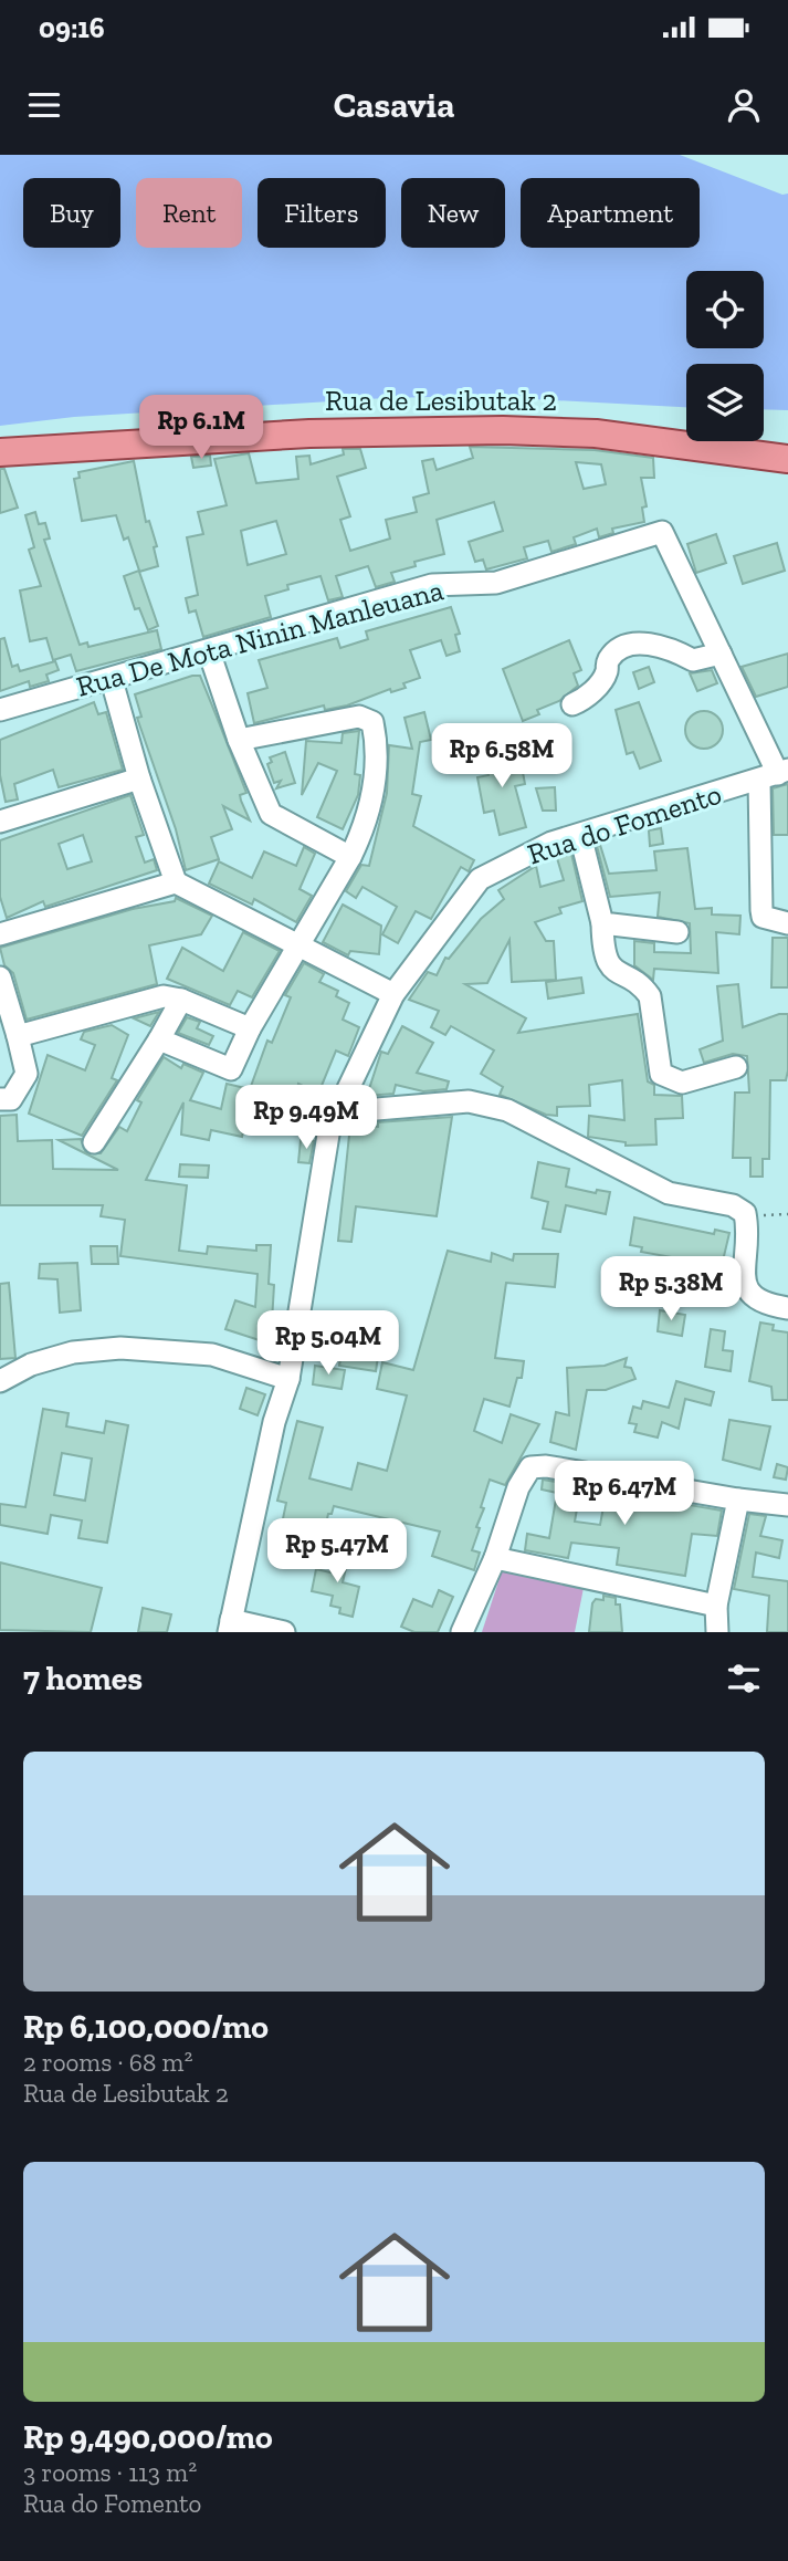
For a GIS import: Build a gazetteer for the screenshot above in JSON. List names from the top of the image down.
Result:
{
  "streets": {
    "main road": ["Rua de Lesibutak 2"],
    "street": ["Rua De Mota Ninin Manleuana", "Rua do Fomento"]
  },
  "crossings": [
    ["Rua De Mota Ninin Manleuana", "Rua do Fomento"]
  ],
  "page": {
    "status": "09:16",
    "header": "Casavia",
    "chip": [
      "Buy",
      "Rent",
      "Filters",
      "New",
      "Apartment"
    ],
    "price": [
      "Rp 6.1M",
      "Rp 6.58M",
      "Rp 9.49M",
      "Rp 5.38M",
      "Rp 5.04M",
      "Rp 6.47M",
      "Rp 5.47M"
    ],
    "heading": "7 homes",
    "list": [
      {
        "name": "Rp 6,100,000/mo",
        "note": "2 rooms · 68 m² · Rua de Lesibutak 2"
      },
      {
        "name": "Rp 9,490,000/mo",
        "note": "3 rooms · 113 m² · Rua do Fomento"
      }
    ]
  }
}
